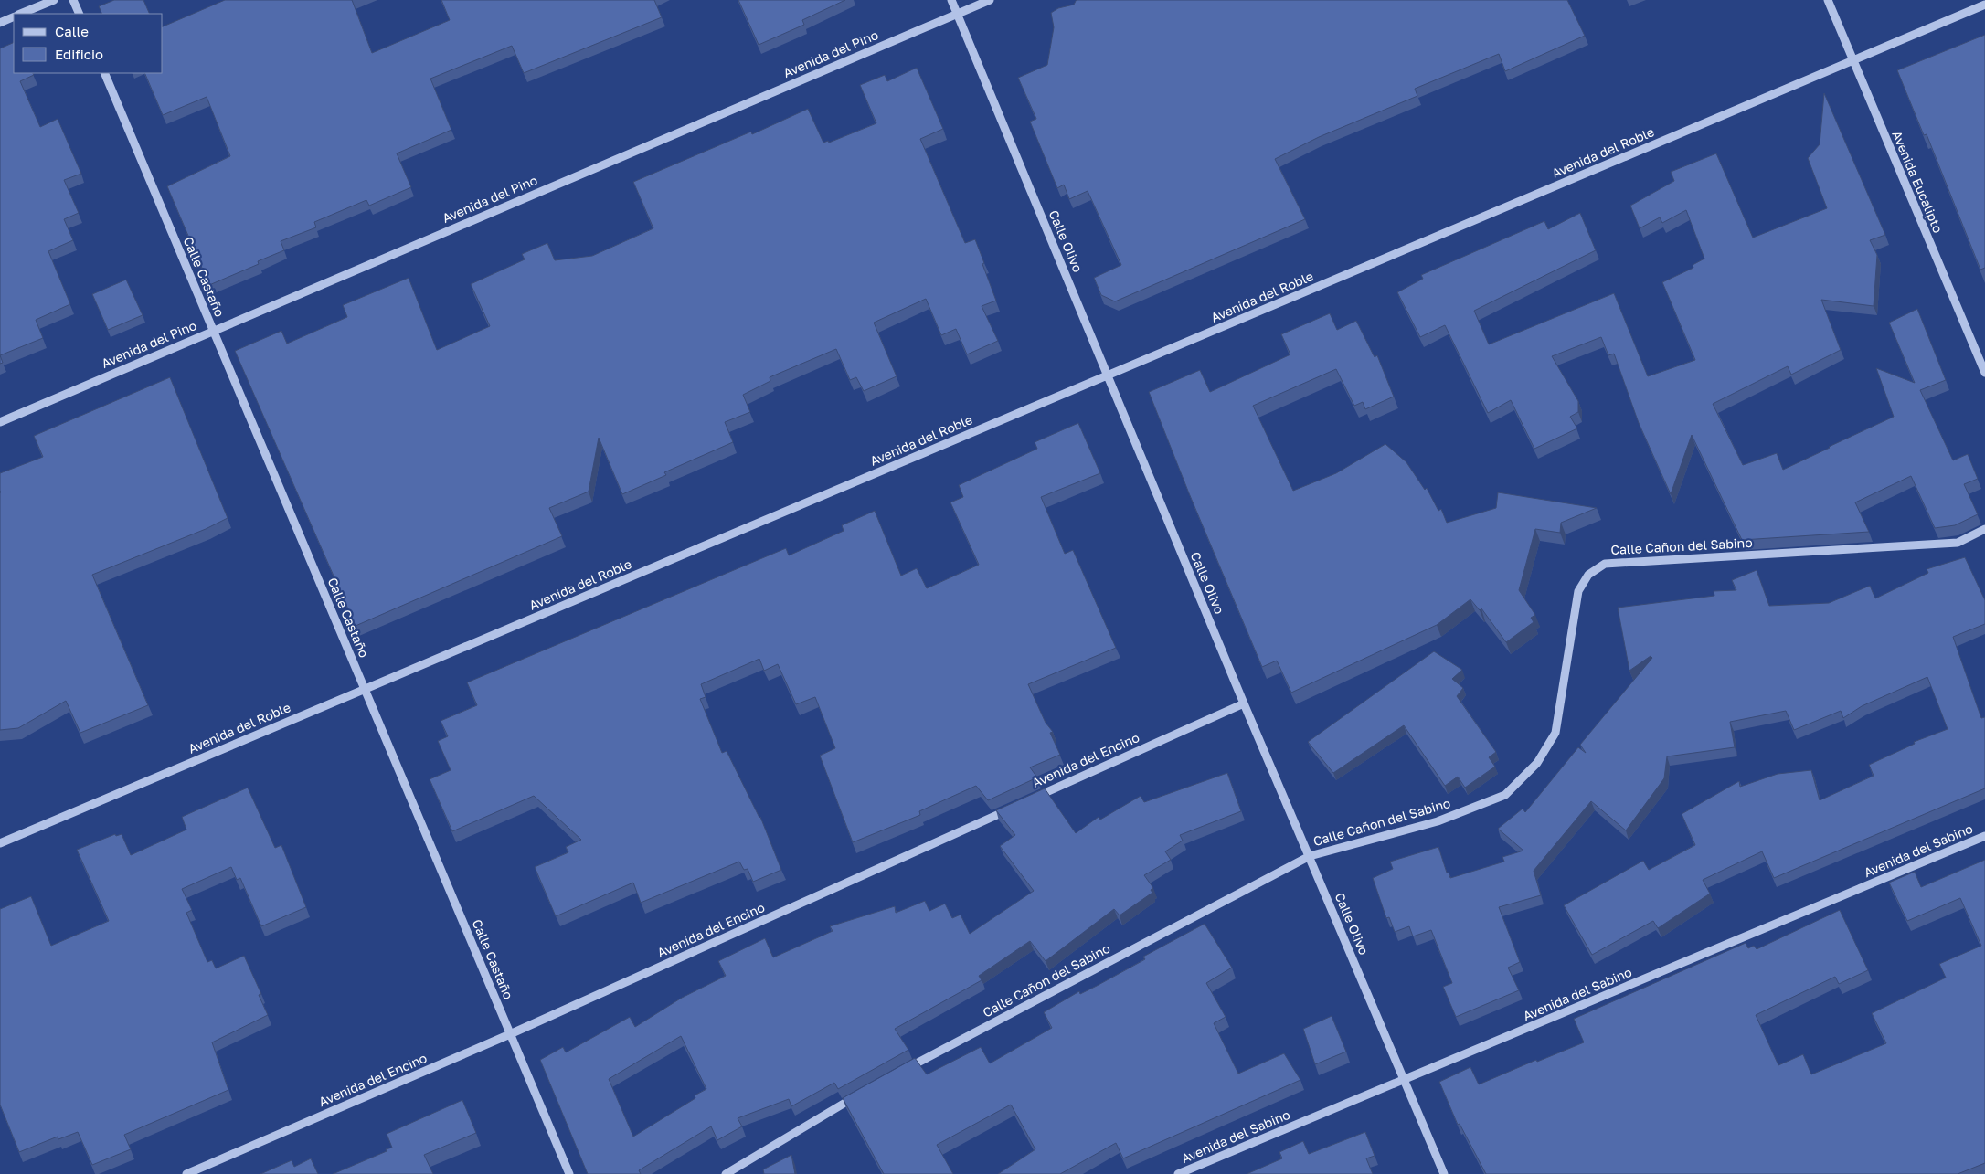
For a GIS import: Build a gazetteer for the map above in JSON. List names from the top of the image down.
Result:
{
  "streets": {
    "street": [
      "Avenida del Pino",
      "Avenida del Roble",
      "Avenida Eucalipto",
      "Calle Olivo",
      "Calle Castaño",
      "Calle Cañon del Sabino",
      "Avenida del Encino",
      "Avenida del Sabino"
    ]
  },
  "crossings": [
    ["Avenida del Pino", "Calle Olivo"],
    ["Avenida del Pino", "Calle Castaño"],
    ["Avenida del Roble", "Avenida Eucalipto"],
    ["Avenida del Roble", "Calle Olivo"],
    ["Avenida del Roble", "Calle Castaño"],
    ["Calle Olivo", "Calle Cañon del Sabino"],
    ["Calle Olivo", "Avenida del Encino"],
    ["Calle Olivo", "Avenida del Sabino"],
    ["Calle Castaño", "Avenida del Encino"]
  ],
  "legend": ["Calle", "Edificio"]
}
